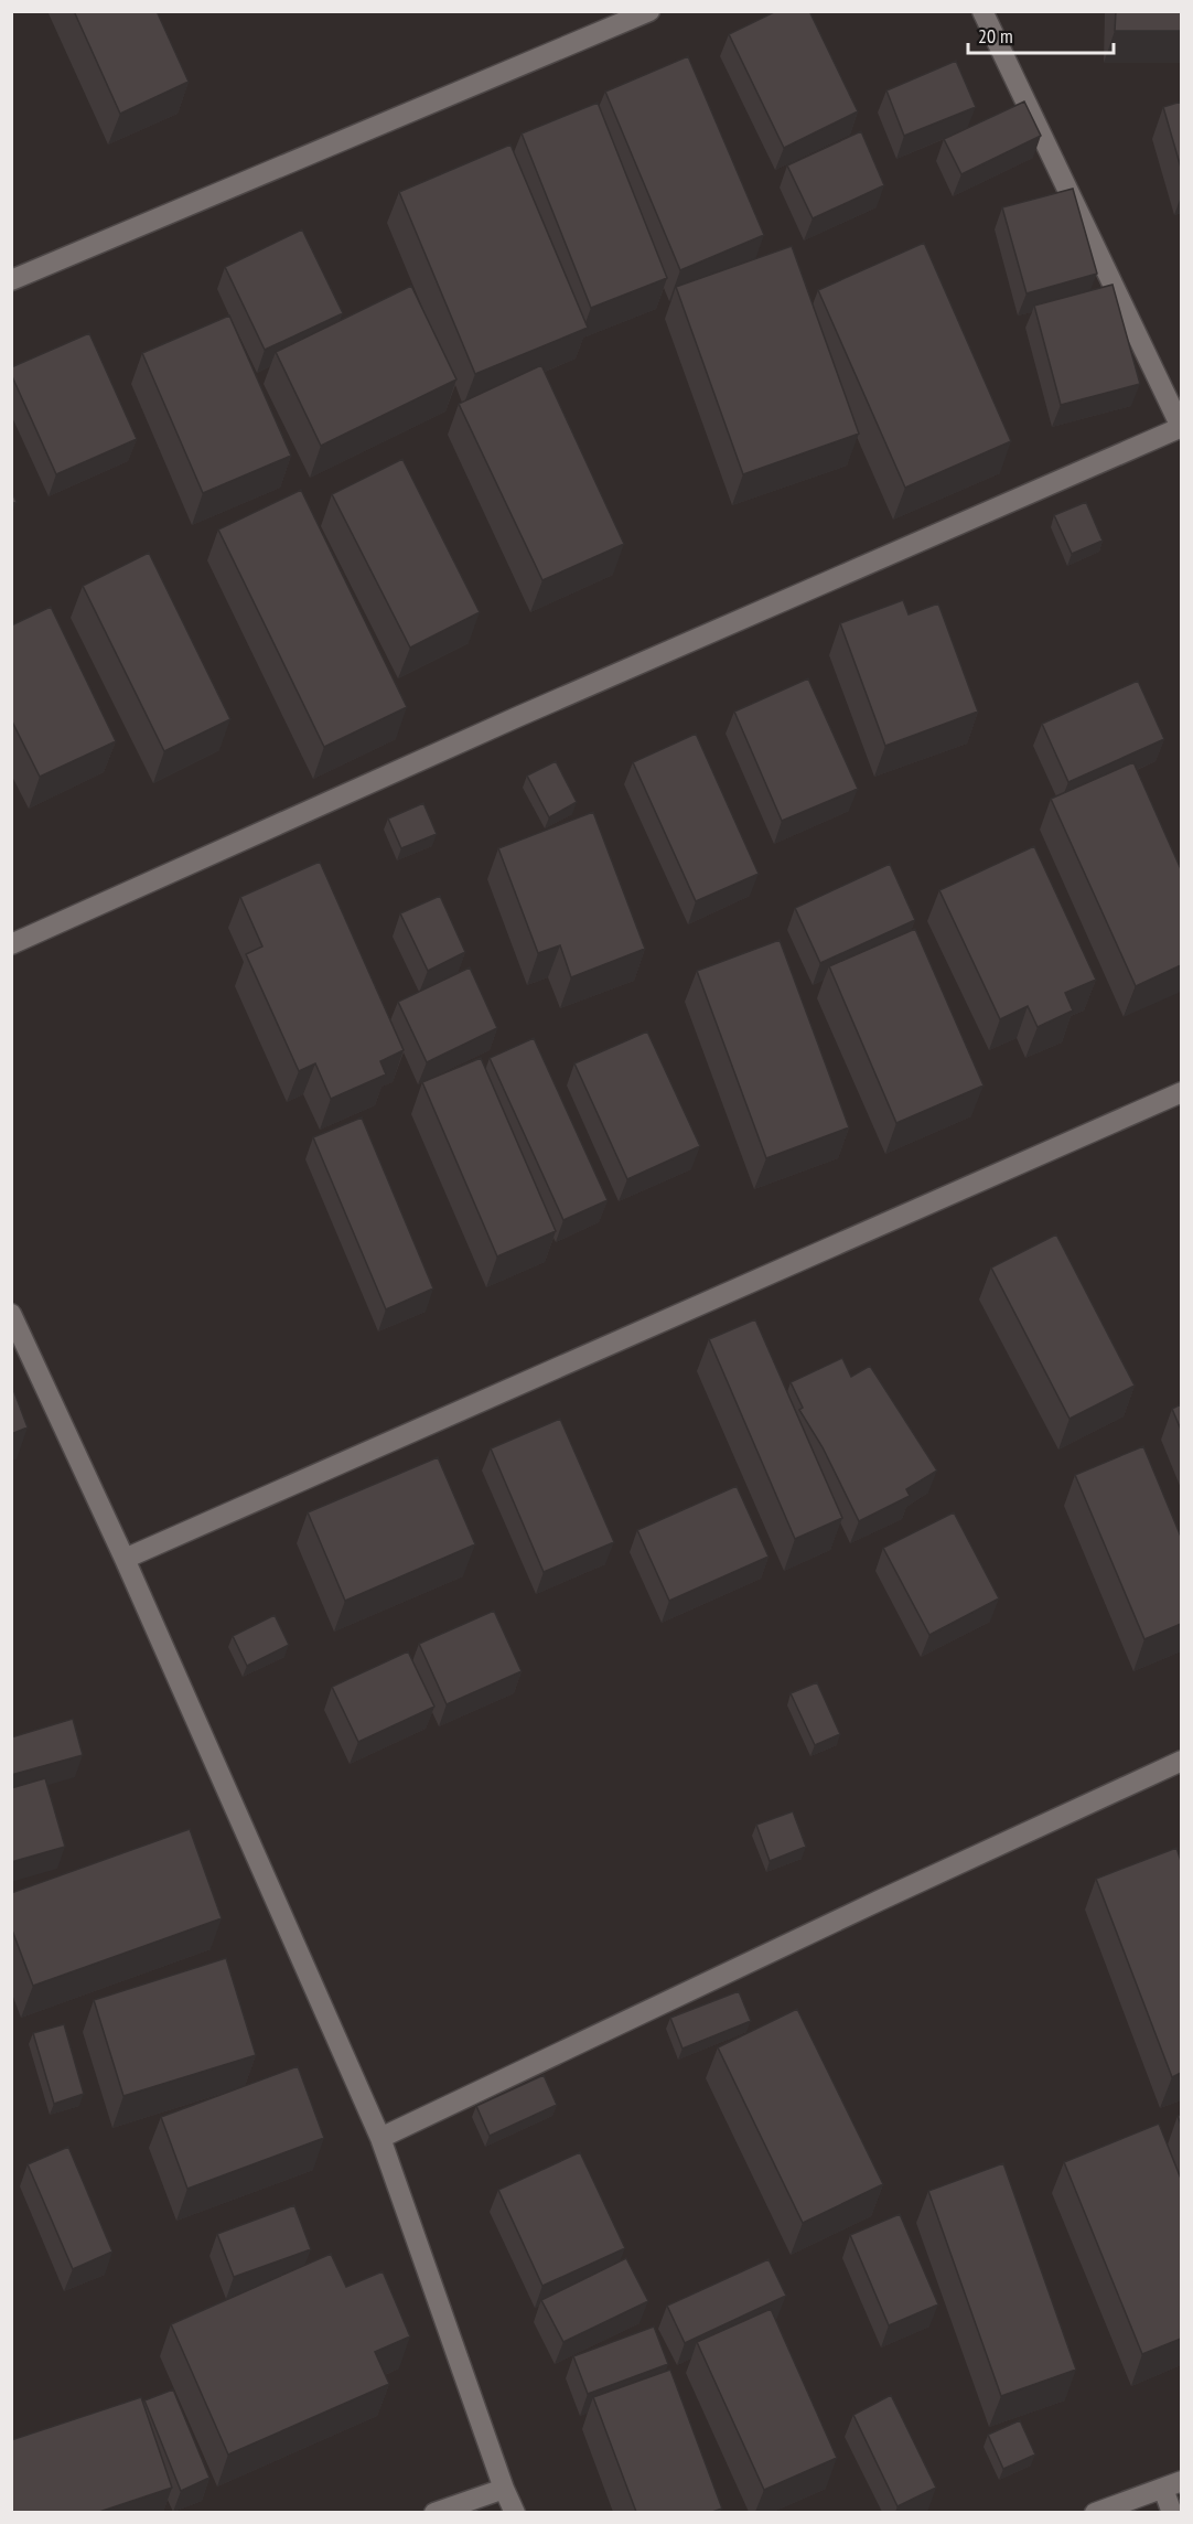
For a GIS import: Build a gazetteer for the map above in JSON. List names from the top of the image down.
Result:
{
  "scale_bar": "20 m"
}
